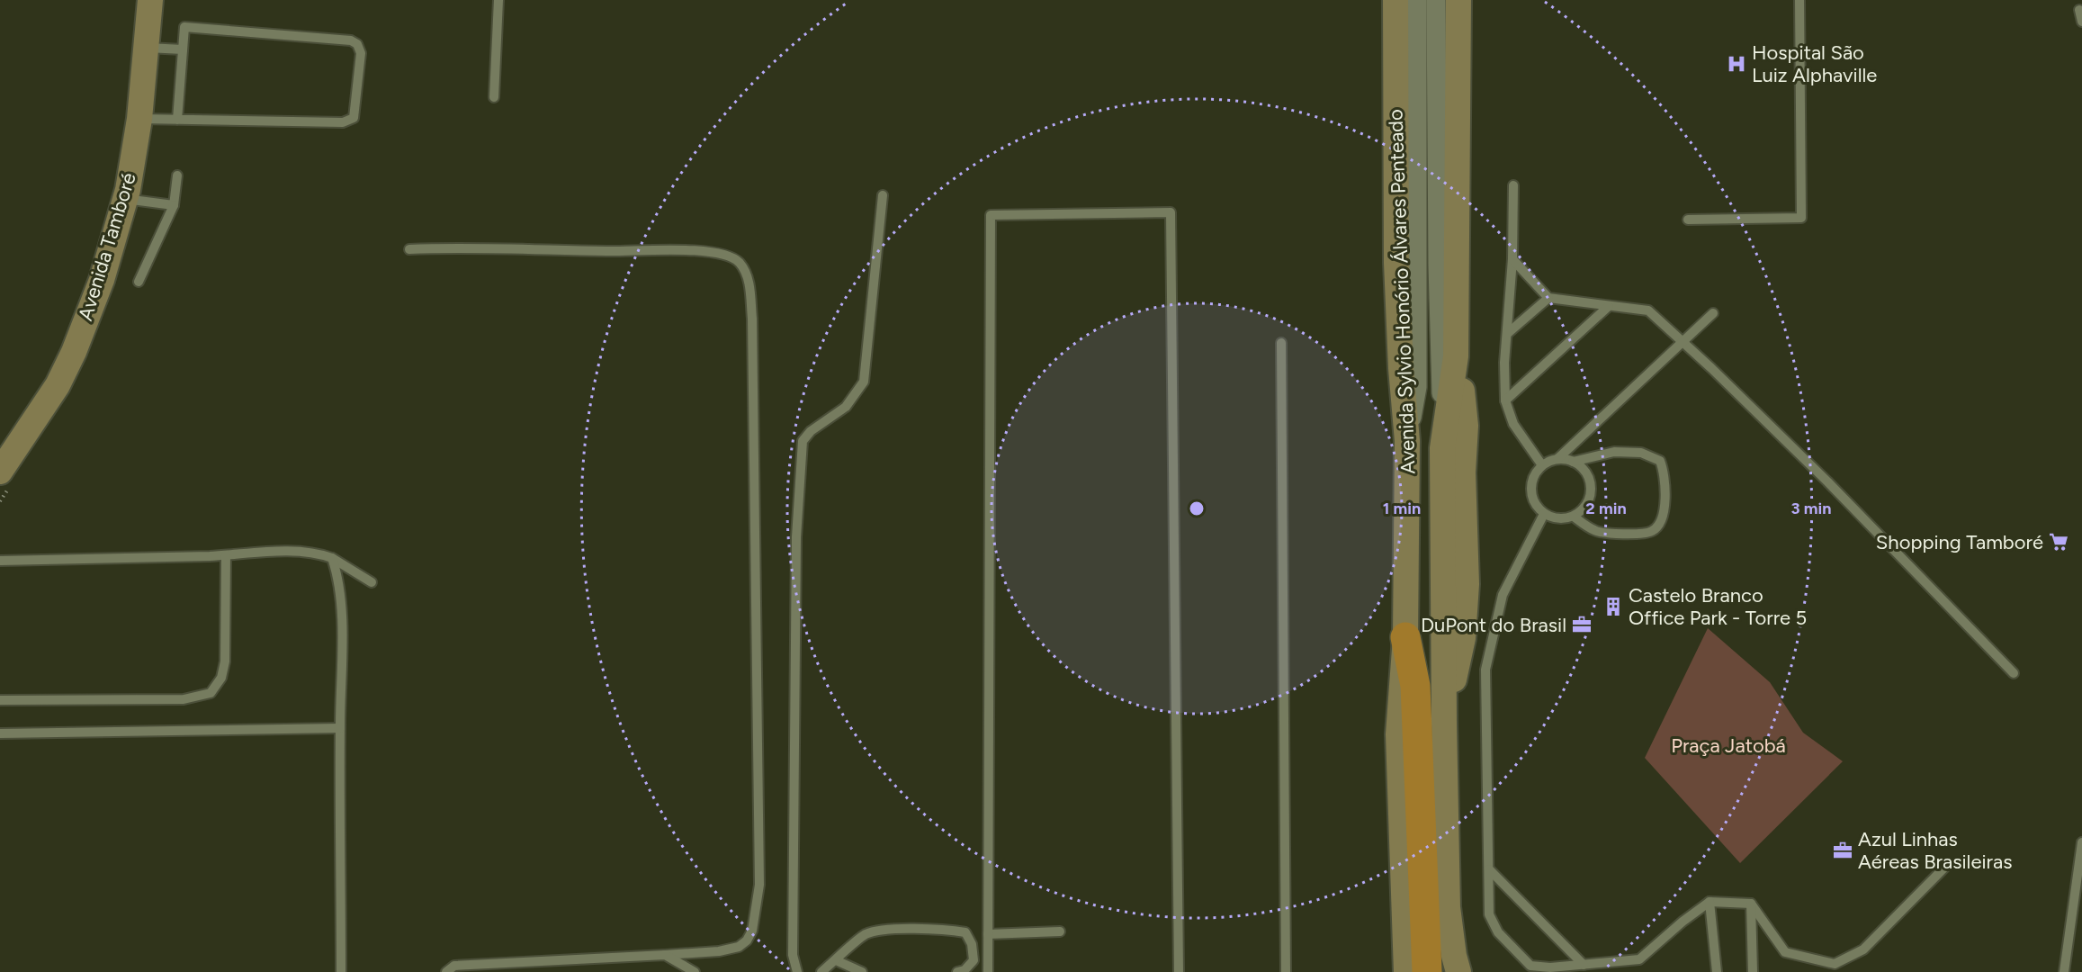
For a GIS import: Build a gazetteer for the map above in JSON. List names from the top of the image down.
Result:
{
  "streets": {
    "street": ["Avenida Tamboré", "Avenida Sylvio Honório Álvares Penteado"]
  },
  "parks": ["Praça Jatobá"],
  "places": {
    "hospital": ["Hospital São Luiz Alphaville"],
    "supermarket": ["Shopping Tamboré"],
    "building": ["Castelo Branco Office Park - Torre 5"],
    "office": ["DuPont do Brasil", "Azul Linhas Aéreas Brasileiras"]
  },
  "rings": ["1 min", "2 min", "3 min"]
}
